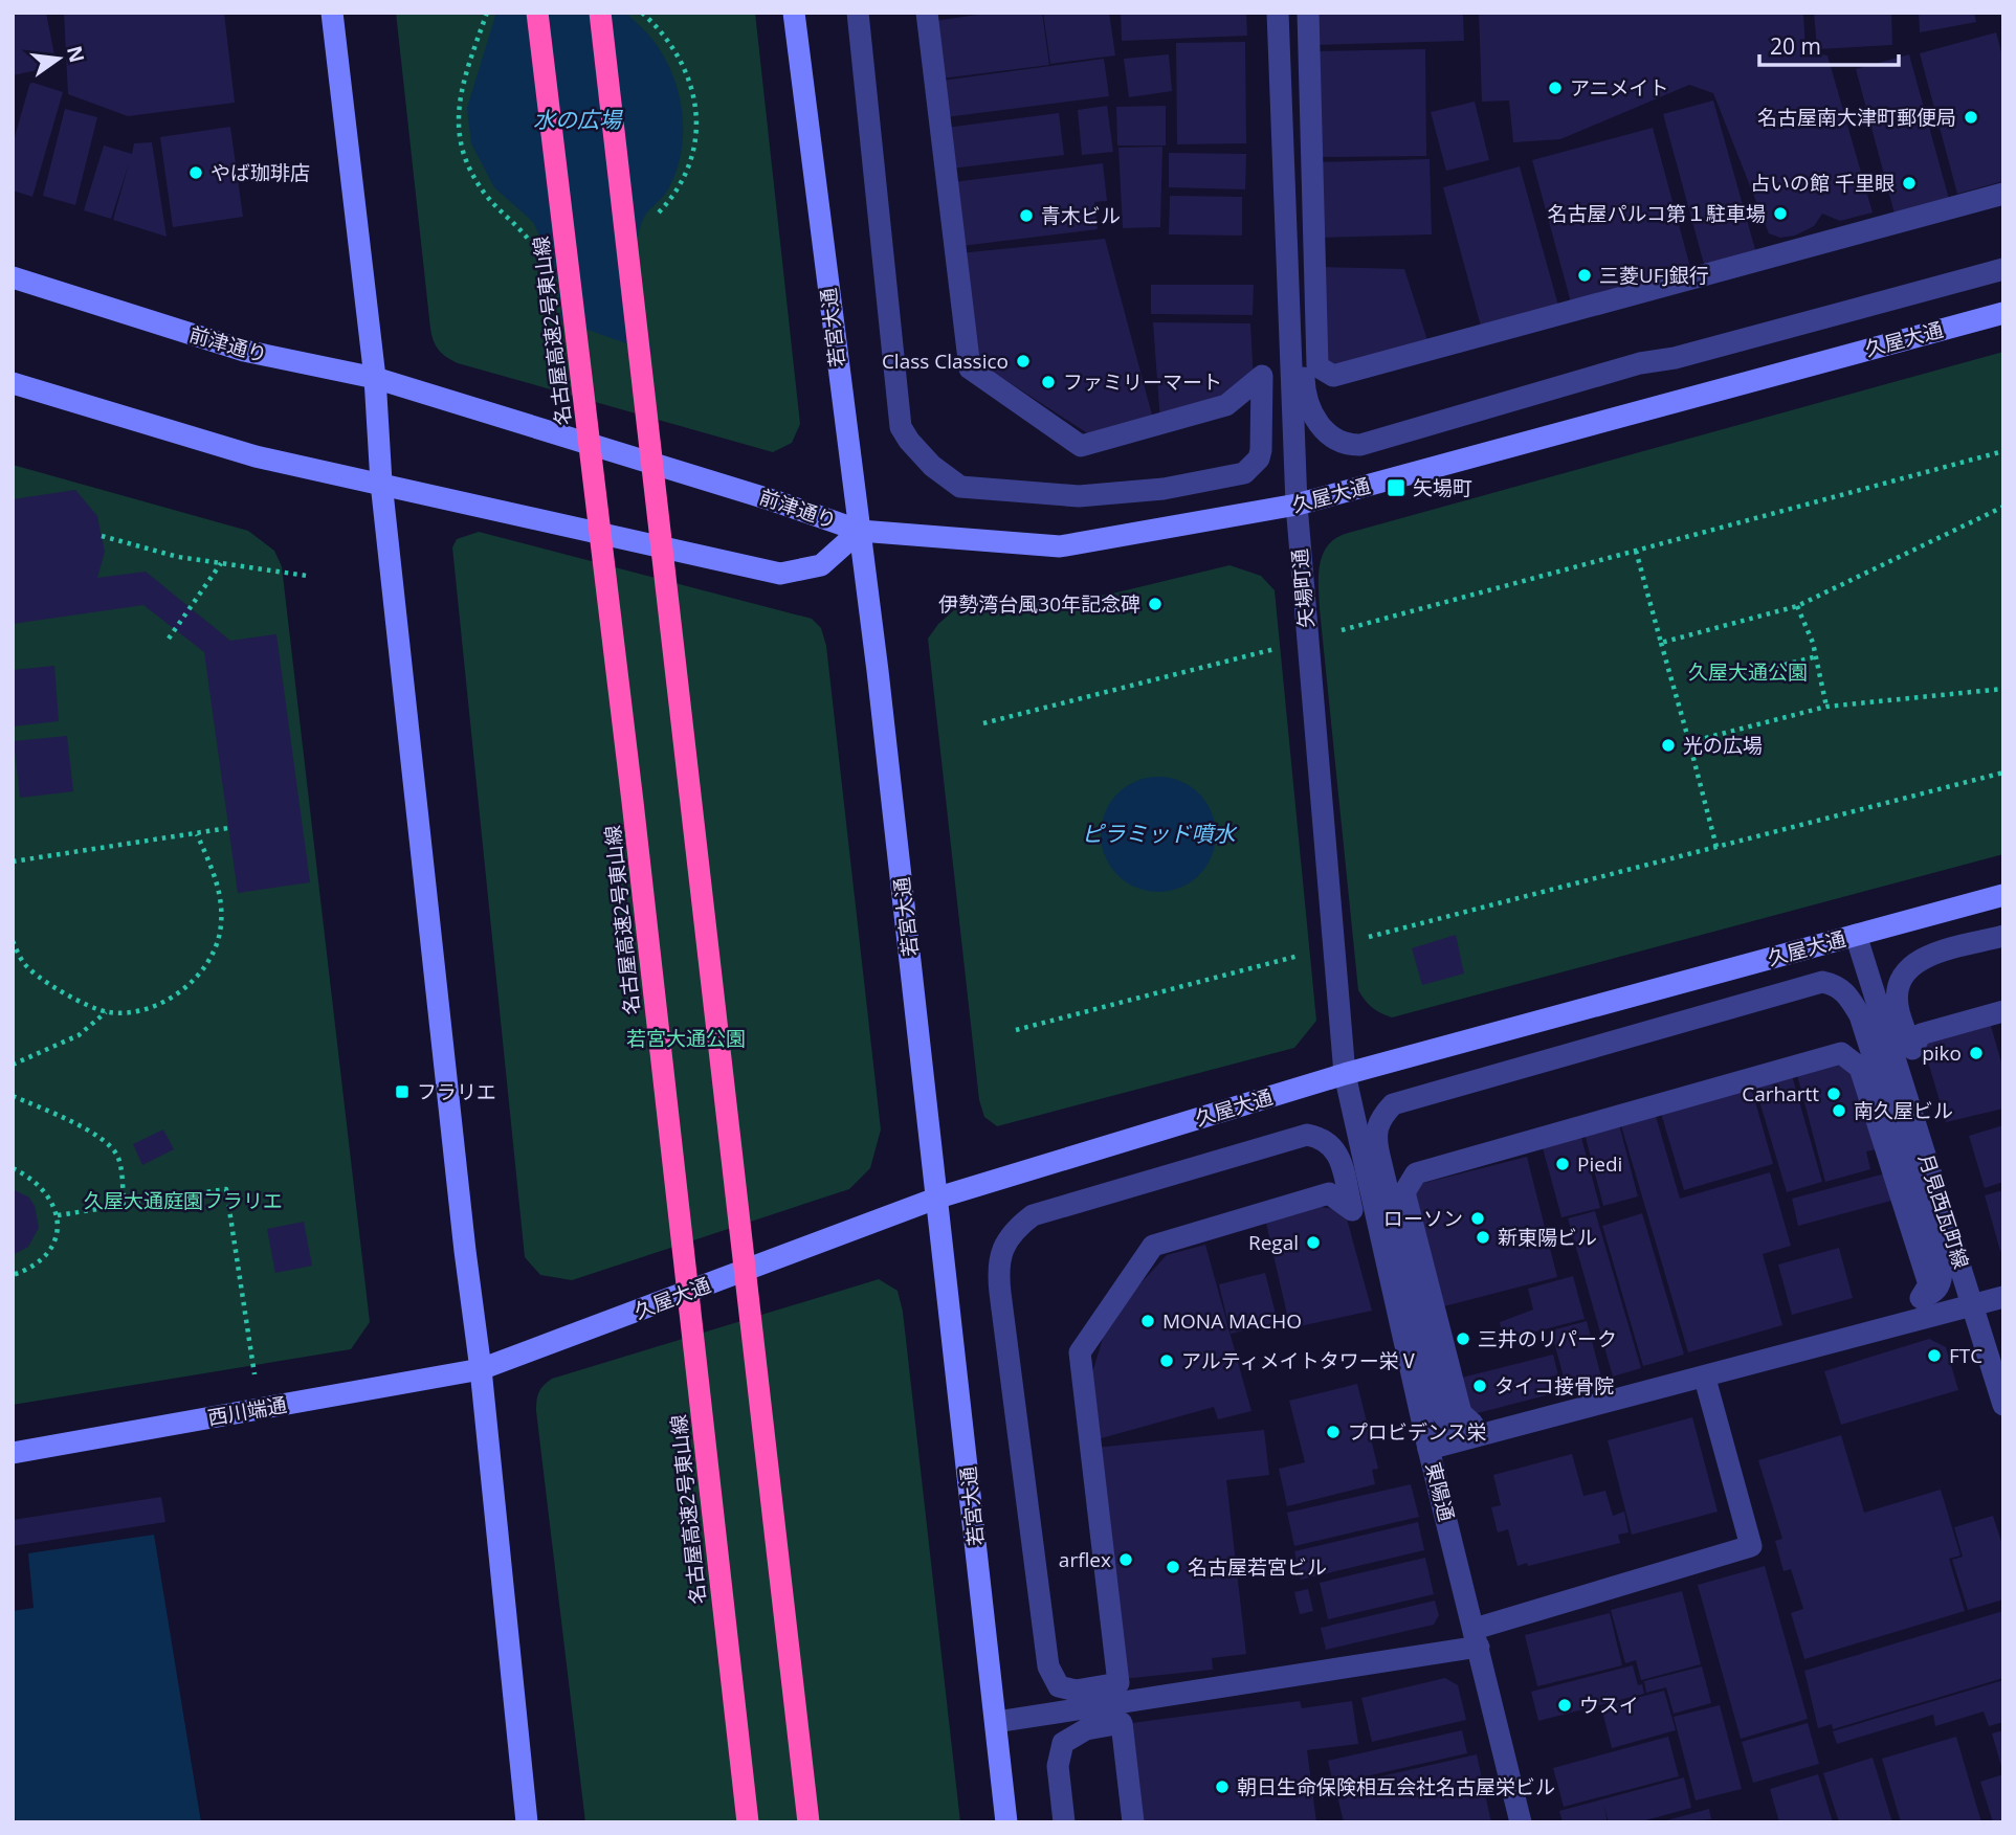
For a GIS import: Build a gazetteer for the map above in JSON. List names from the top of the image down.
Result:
{
  "streets": {
    "highway": ["名古屋高速2号東山線"],
    "street": [
      "若宮大通",
      "久屋大通",
      "前津通り",
      "矢場町通",
      "月見西瓦町線",
      "西川端通",
      "東陽通"
    ]
  },
  "crossings": [
    ["若宮大通", "久屋大通"],
    ["若宮大通", "前津通り"],
    ["久屋大通", "前津通り"],
    ["久屋大通", "矢場町通"],
    ["久屋大通", "月見西瓦町線"],
    ["久屋大通", "西川端通"],
    ["久屋大通", "東陽通"],
    ["矢場町通", "東陽通"]
  ],
  "water": ["水の広場", "ピラミッド噴水"],
  "parks": ["久屋大通公園", "若宮大通公園", "久屋大通庭園フラリエ"],
  "places": {
    "other": [
      "アニメイト",
      "名古屋南大津町郵便局",
      "やば珈琲店",
      "占いの館 千里眼",
      "名古屋パルコ第１駐車場",
      "青木ビル",
      "三菱UFJ銀行",
      "Class Classico",
      "ファミリーマート",
      "伊勢湾台風30年記念碑",
      "光の広場",
      "piko",
      "Carhartt",
      "南久屋ビル",
      "Piedi",
      "ローソン",
      "新東陽ビル",
      "Regal",
      "MONA MACHO",
      "三井のリパーク",
      "FTC",
      "アルティメイトタワー栄Ⅴ",
      "タイコ接骨院",
      "プロビデンス栄",
      "arflex",
      "名古屋若宮ビル",
      "ウスイ",
      "朝日生命保険相互会社名古屋栄ビル"
    ],
    "transit": ["矢場町", "フラリエ"]
  },
  "scale_bar": "20 m",
  "north": "right"
}
